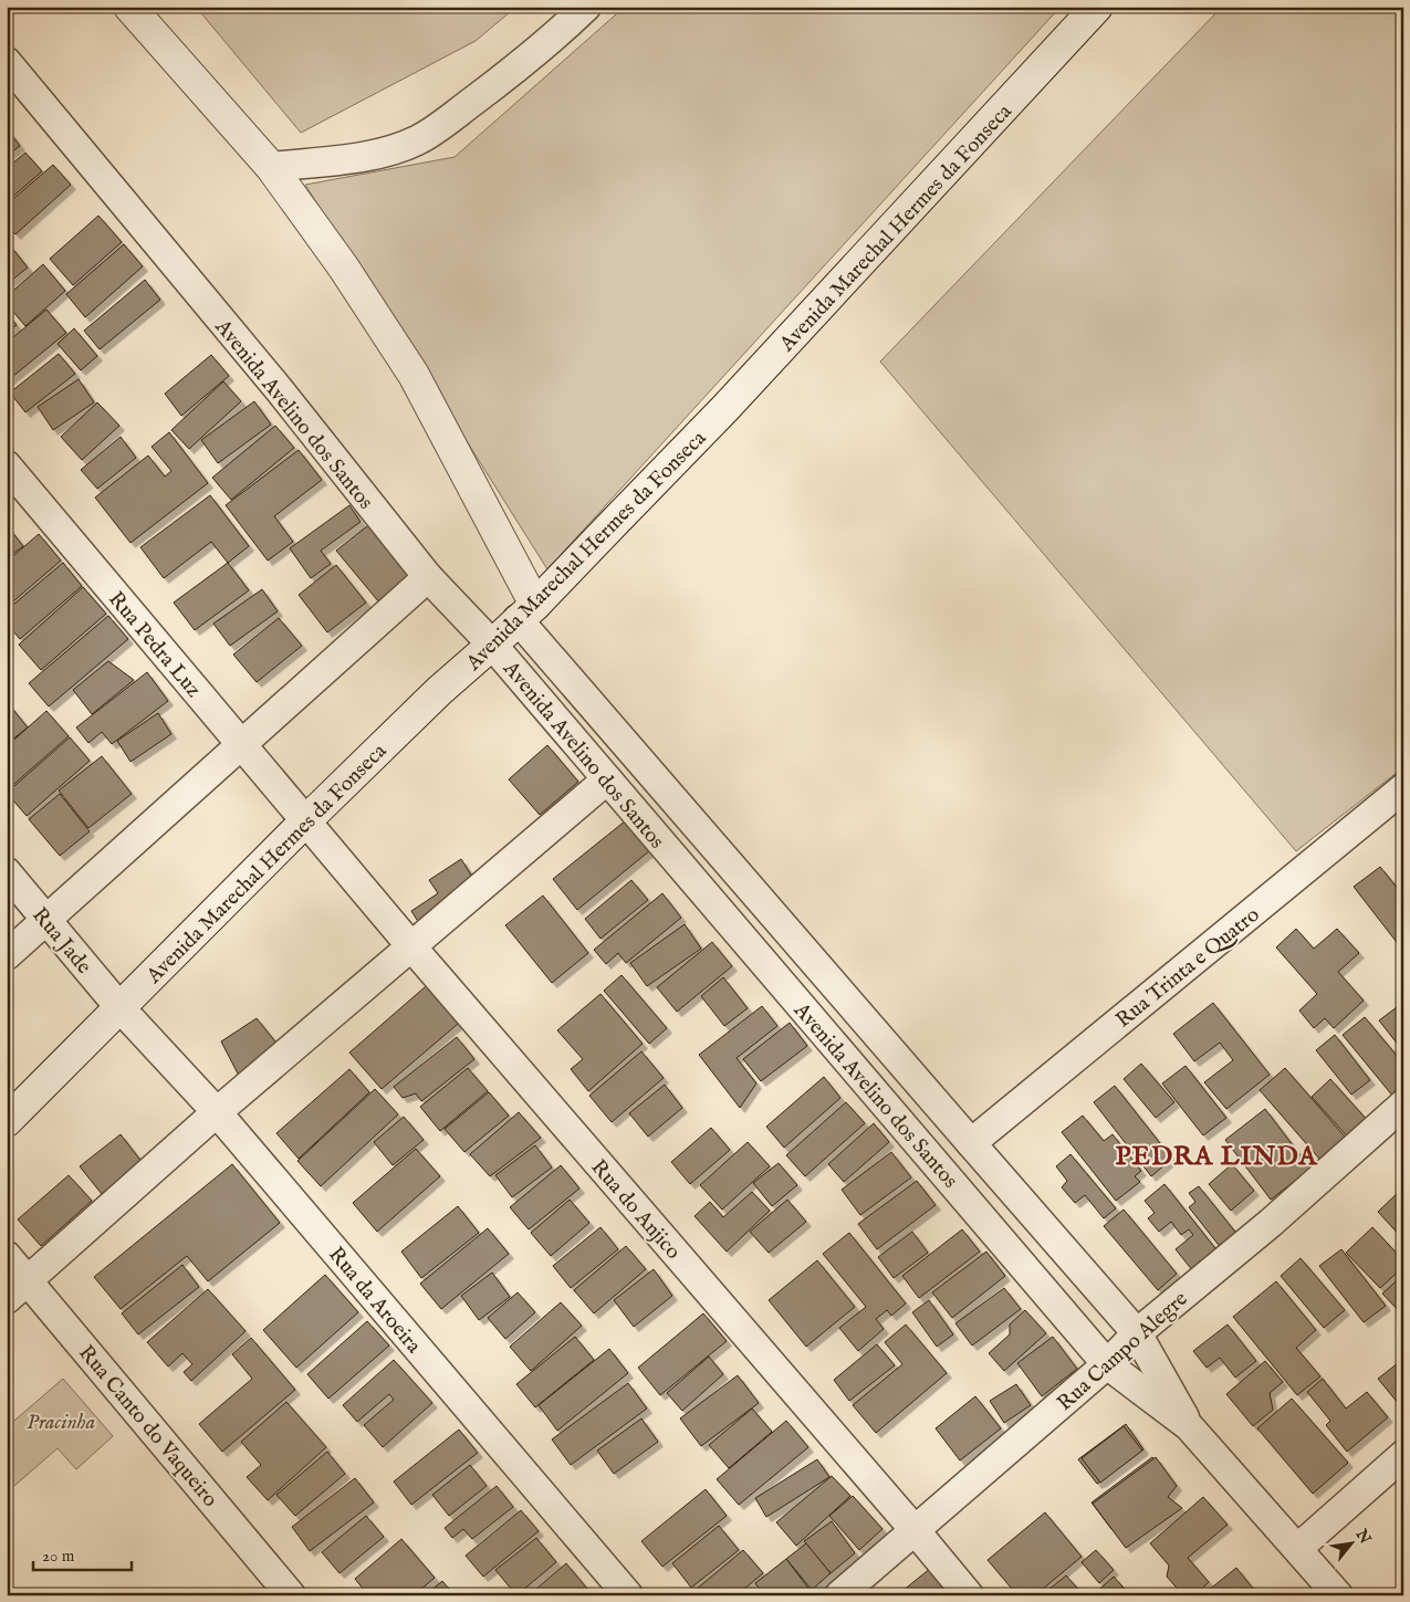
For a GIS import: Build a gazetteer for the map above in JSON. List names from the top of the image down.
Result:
{
  "streets": {
    "main road": ["Avenida Marechal Hermes da Fonseca"],
    "street": [
      "Avenida Avelino dos Santos",
      "Rua Pedra Luz",
      "Rua Jade",
      "Rua Trinta e Quatro",
      "Rua do Anjico",
      "Rua da Aroeira",
      "Rua Campo Alegre",
      "Rua Canto do Vaqueiro"
    ]
  },
  "crossings": [
    ["Avenida Marechal Hermes da Fonseca", "Avenida Avelino dos Santos"],
    ["Avenida Marechal Hermes da Fonseca", "Rua Pedra Luz"],
    ["Avenida Marechal Hermes da Fonseca", "Rua Jade"],
    ["Avenida Marechal Hermes da Fonseca", "Rua do Anjico"],
    ["Avenida Marechal Hermes da Fonseca", "Rua da Aroeira"],
    ["Avenida Avelino dos Santos", "Rua Trinta e Quatro"],
    ["Avenida Avelino dos Santos", "Rua Campo Alegre"],
    ["Rua Pedra Luz", "Rua do Anjico"],
    ["Rua Jade", "Rua da Aroeira"],
    ["Rua do Anjico", "Rua Campo Alegre"]
  ],
  "districts": ["PEDRA LINDA"],
  "parks": ["Pracinha"],
  "scale_bar": "20 m",
  "north": "top right"
}
